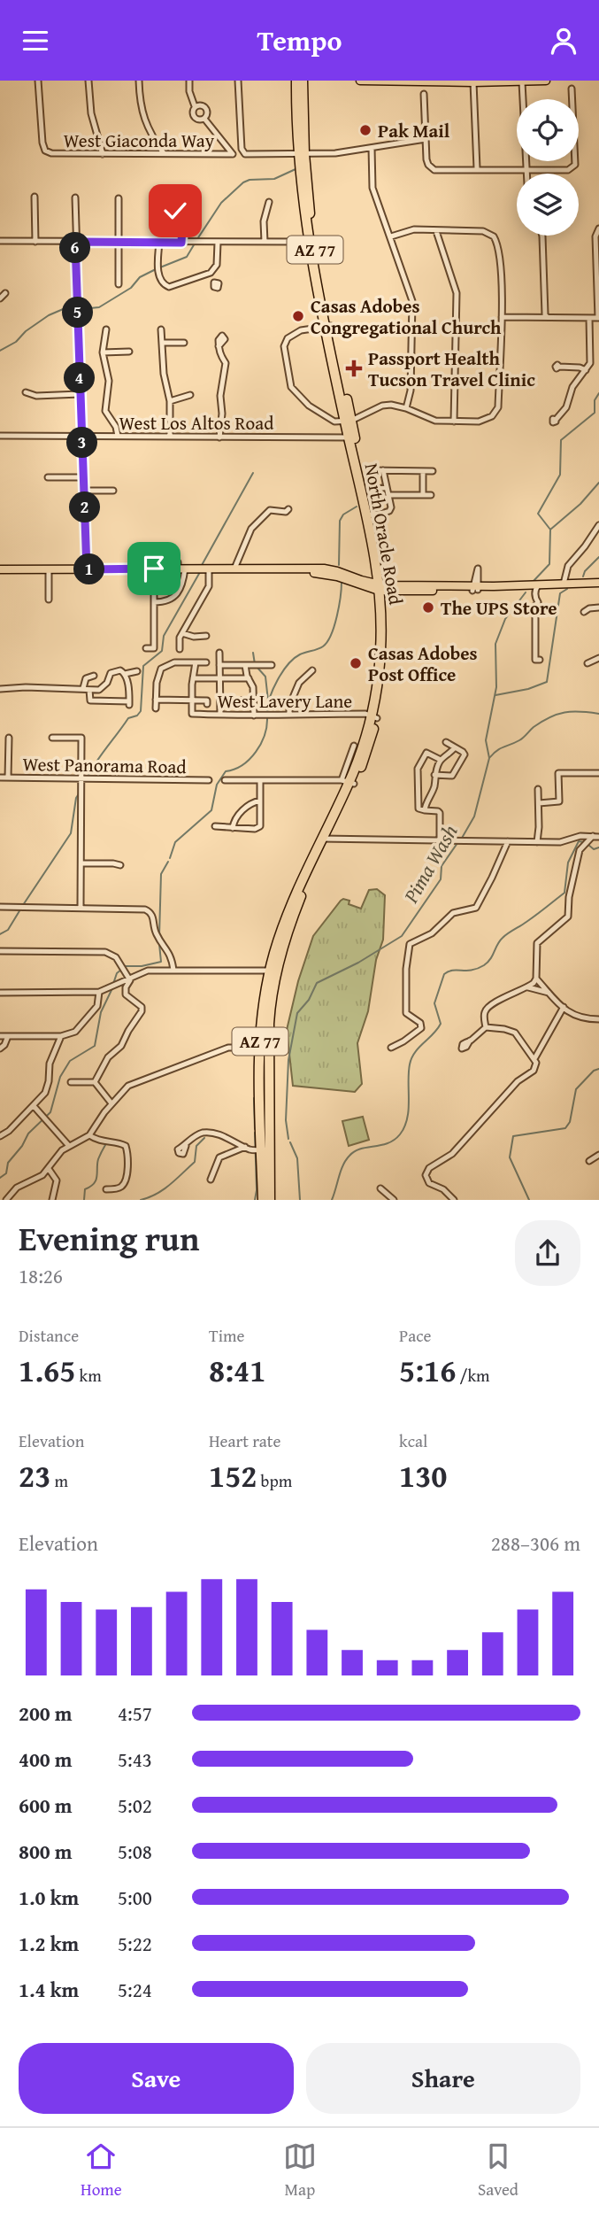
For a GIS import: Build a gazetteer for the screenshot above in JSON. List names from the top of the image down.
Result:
{
  "streets": {
    "highway": ["AZ 77", "North Oracle Road"],
    "street": [
      "West Giaconda Way",
      "West Los Altos Road",
      "West Lavery Lane",
      "West Panorama Road"
    ]
  },
  "crossings": [
    ["West Los Altos Road", "North Oracle Road"],
    ["North Oracle Road", "West Lavery Lane"]
  ],
  "water": ["Pima Wash"],
  "places": {
    "other": [
      "Pak Mail",
      "Casas Adobes Congregational Church",
      "The UPS Store",
      "Casas Adobes Post Office"
    ],
    "health": ["Passport Health Tucson Travel Clinic"]
  },
  "page": {
    "header": "Tempo",
    "pins": [
      "6",
      "5",
      "4",
      "3",
      "2",
      "1"
    ],
    "heading": ["Evening run", "18:26"],
    "stats": [
      ["Distance", "1.65 km"],
      ["Time", "8:41"],
      ["Pace", "5:16 /km"],
      ["Elevation", "23 m"],
      ["Heart rate", "152 bpm"],
      ["kcal", "130"]
    ],
    "chart": ["Elevation", "288–306 m"],
    "list": [
      {
        "name": "200 m",
        "note": "4:57"
      },
      {
        "name": "400 m",
        "note": "5:43"
      },
      {
        "name": "600 m",
        "note": "5:02"
      },
      {
        "name": "800 m",
        "note": "5:08"
      },
      {
        "name": "1.0 km",
        "note": "5:00"
      },
      {
        "name": "1.2 km",
        "note": "5:22"
      },
      {
        "name": "1.4 km",
        "note": "5:24"
      }
    ],
    "buttons": ["Save", "Share"],
    "tabs": ["Home", "Map", "Saved"]
  }
}
